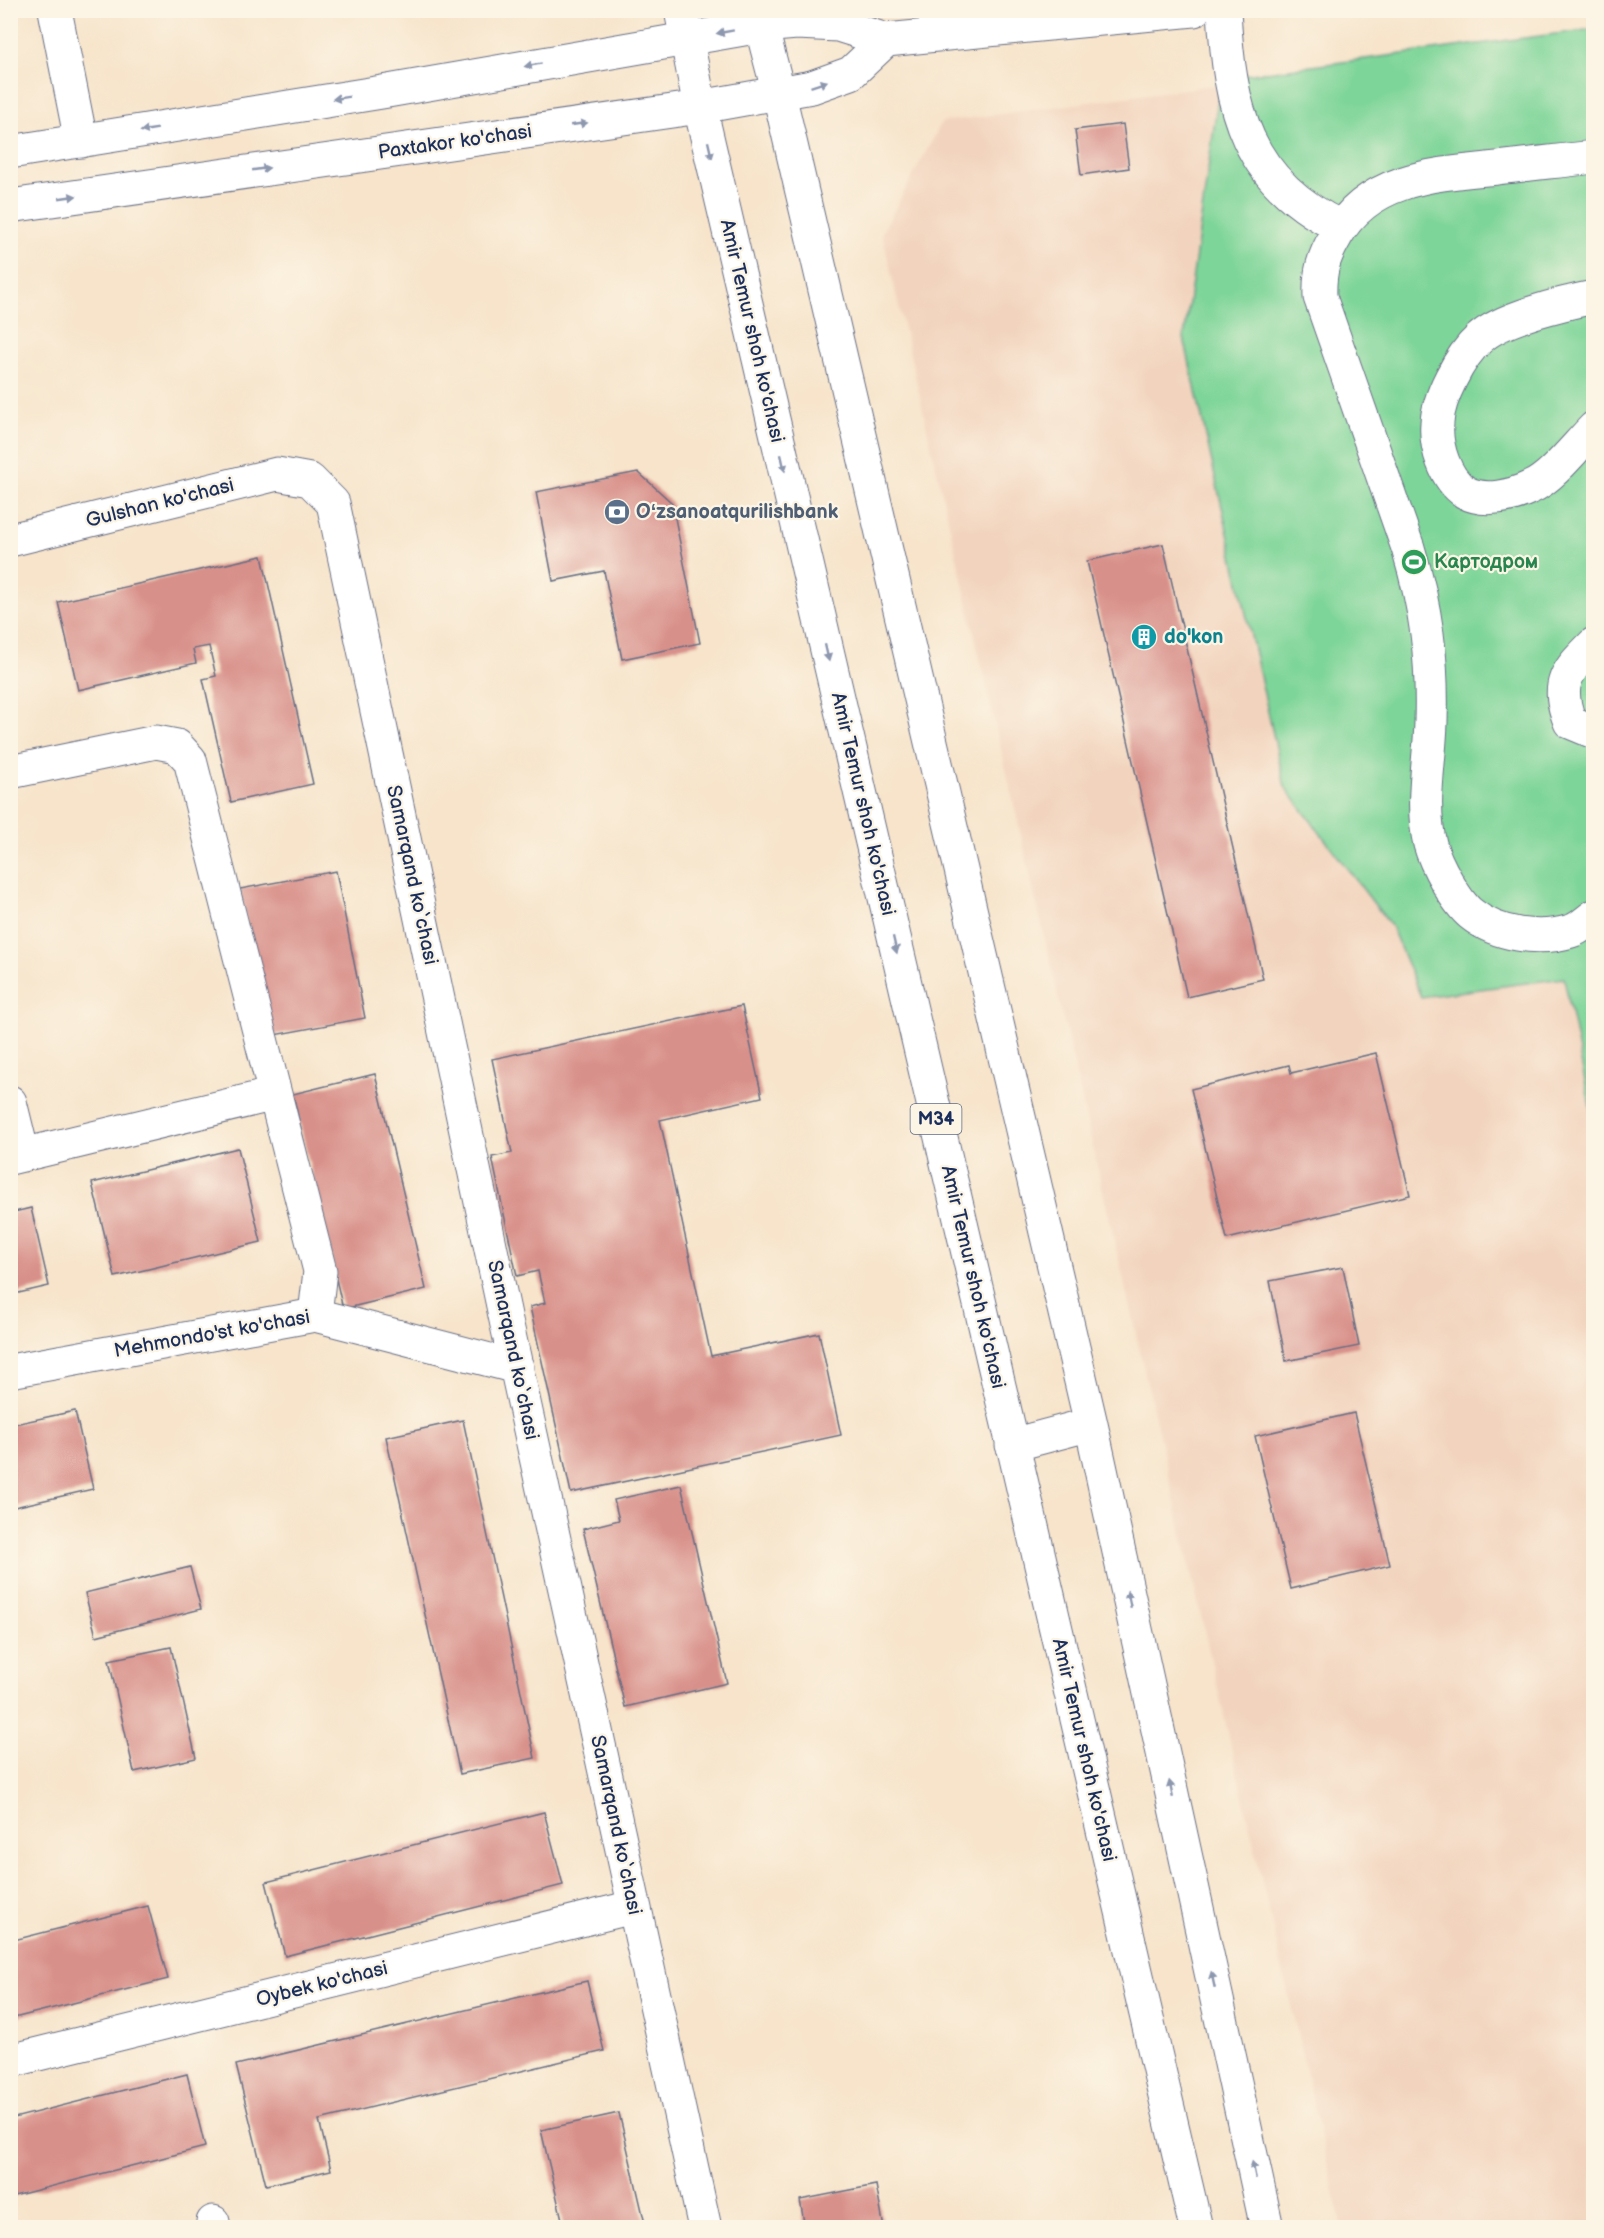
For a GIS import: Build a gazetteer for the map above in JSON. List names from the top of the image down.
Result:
{
  "streets": {
    "main road": [
      "Paxtakor ko'chasi",
      "Amir Temur shoh ko'chasi",
      "Gulshan ko'chasi",
      "Samarqand ko‘chasi",
      "M34",
      "Mehmondo'st ko'chasi",
      "Oybek ko'chasi"
    ]
  },
  "crossings": [
    ["Paxtakor ko'chasi", "Amir Temur shoh ko'chasi"],
    ["Gulshan ko'chasi", "Samarqand ko‘chasi"],
    ["Samarqand ko‘chasi", "Mehmondo'st ko'chasi"],
    ["Samarqand ko‘chasi", "Oybek ko'chasi"]
  ],
  "places": {
    "bank": ["Oʻzsanoatqurilishbank"],
    "sports": ["Картодром"],
    "building": ["do'kon"]
  }
}
